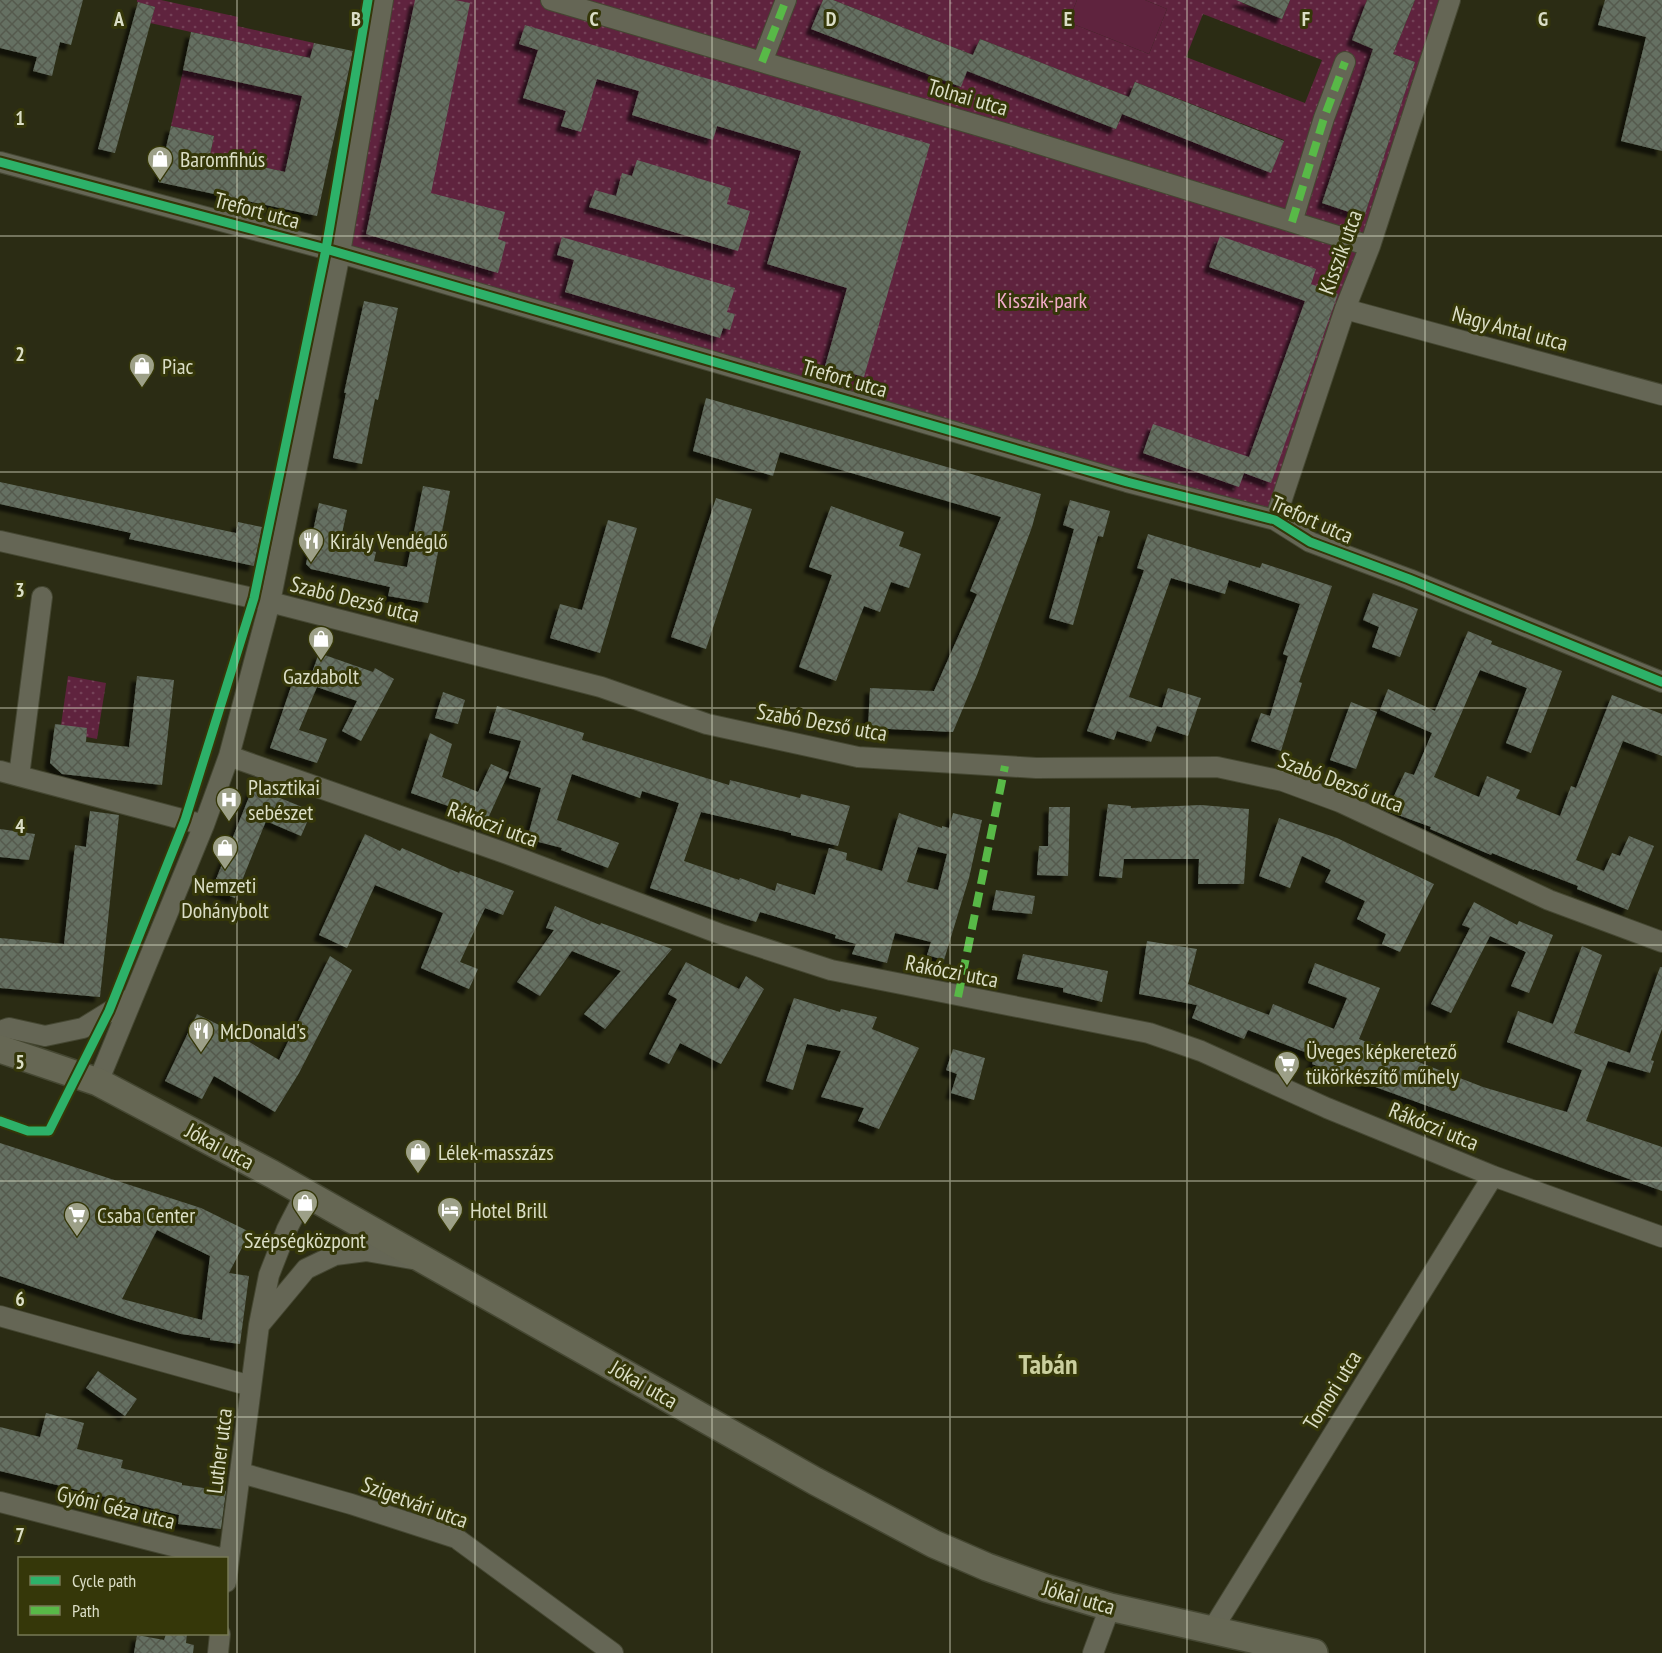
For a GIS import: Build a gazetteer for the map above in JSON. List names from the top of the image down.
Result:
{
  "streets": {
    "main road": ["Jókai utca"],
    "street": [
      "Tolnai utca",
      "Trefort utca",
      "Kisszik utca",
      "Nagy Antal utca",
      "Szabó Dezső utca",
      "Rákóczi utca",
      "Tomori utca",
      "Luther utca",
      "Szigetvári utca",
      "Gyóni Géza utca"
    ]
  },
  "crossings": [
    ["Tolnai utca", "Kisszik utca"],
    ["Trefort utca", "Kisszik utca"],
    ["Kisszik utca", "Nagy Antal utca"],
    ["Rákóczi utca", "Tomori utca"],
    ["Jókai utca", "Tomori utca"],
    ["Jókai utca", "Luther utca"],
    ["Luther utca", "Szigetvári utca"]
  ],
  "districts": ["Tabán"],
  "parks": ["Kisszik-park"],
  "places": {
    "shop": [
      "Baromfihús",
      "Piac",
      "Gazdabolt",
      "Nemzeti Dohánybolt",
      "Lélek-masszázs",
      "Szépségközpont"
    ],
    "restaurant": ["Király Vendéglő", "McDonald's"],
    "hospital": ["Plasztikai sebészet"],
    "supermarket": ["Üveges képkeretező tükörkészítő műhely", "Csaba Center"],
    "hotel": ["Hotel Brill"]
  },
  "legend": ["Cycle path", "Path"],
  "grid": {
    "columns": [
      "A",
      "B",
      "C",
      "D",
      "E",
      "F",
      "G"
    ],
    "rows": [
      "1",
      "2",
      "3",
      "4",
      "5",
      "6",
      "7"
    ]
  }
}
